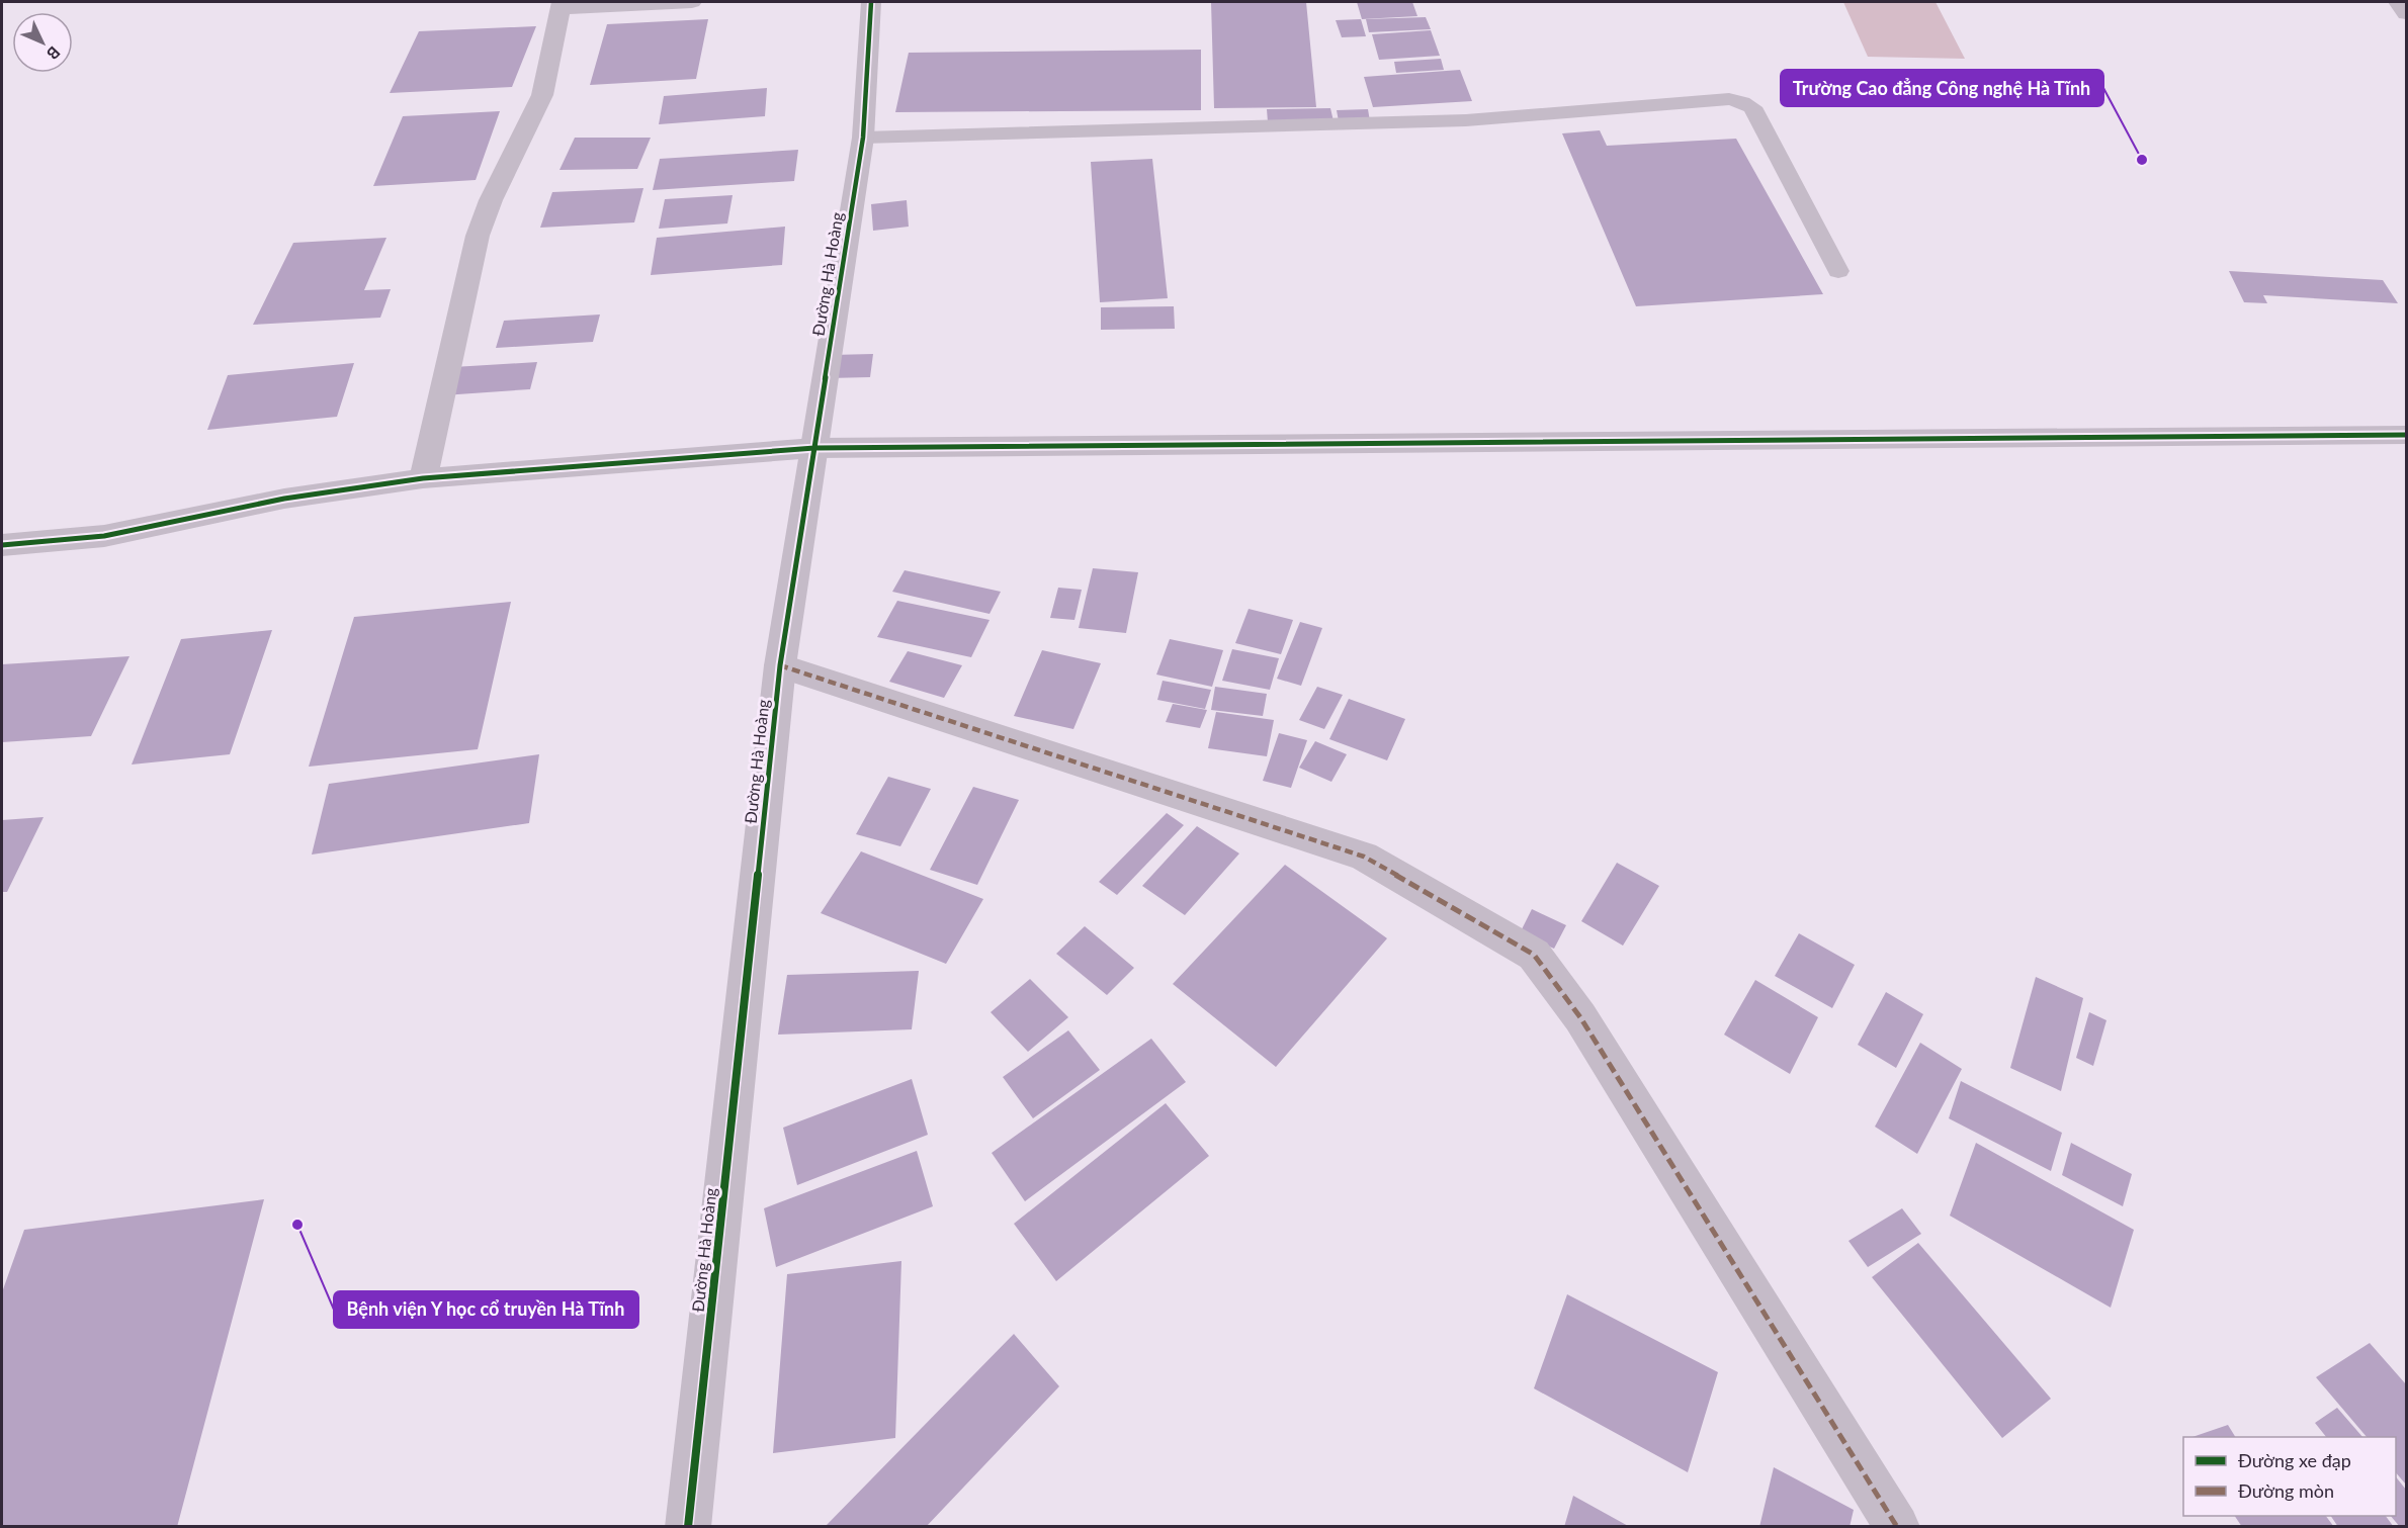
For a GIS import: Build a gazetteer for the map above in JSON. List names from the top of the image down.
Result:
{
  "streets": {
    "street": ["Đường Hà Hoàng"]
  },
  "places": ["Trường Cao đẳng Công nghệ Hà Tĩnh", "Bệnh viện Y học cổ truyền Hà Tĩnh"],
  "legend": ["Đường xe đạp", "Đường mòn"],
  "north": "bottom right"
}
